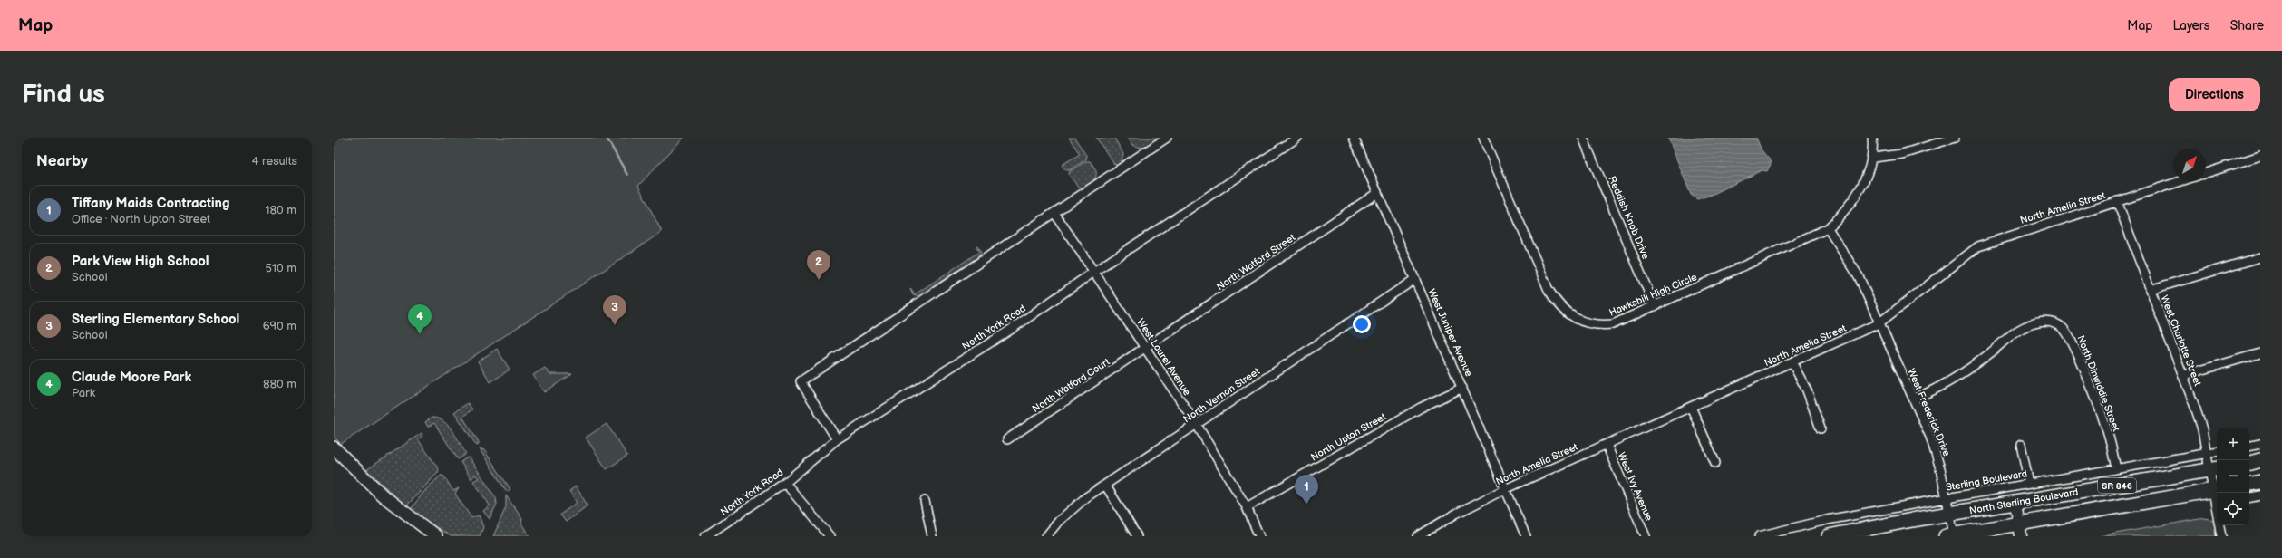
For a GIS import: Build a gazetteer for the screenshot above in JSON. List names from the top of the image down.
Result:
{
  "streets": {
    "main road": ["SR 846", "North Sterling Boulevard"],
    "street": [
      "North Amelia Street",
      "Reddish Knob Drive",
      "North Watford Street",
      "Hawksbill High Circle",
      "North York Road",
      "West Juniper Avenue",
      "West Charlotte Street",
      "West Laurel Avenue",
      "North Dinwiddie Street",
      "North Watford Court",
      "North Vernon Street",
      "West Frederick Drive",
      "North Upton Street",
      "Sterling Boulevard",
      "West Ivy Avenue"
    ]
  },
  "crossings": [
    ["North Amelia Street", "West Juniper Avenue"],
    ["North Amelia Street", "West Charlotte Street"],
    ["North Amelia Street", "West Frederick Drive"],
    ["North Amelia Street", "West Ivy Avenue"],
    ["Reddish Knob Drive", "Hawksbill High Circle"],
    ["North Watford Street", "West Juniper Avenue"],
    ["North Watford Street", "West Laurel Avenue"],
    ["North Watford Street", "North Watford Court"],
    ["Hawksbill High Circle", "West Frederick Drive"],
    ["North York Road", "West Laurel Avenue"],
    ["West Juniper Avenue", "North Vernon Street"],
    ["West Juniper Avenue", "North Upton Street"],
    ["West Charlotte Street", "Sterling Boulevard"],
    ["West Charlotte Street", "SR 846"],
    ["West Charlotte Street", "North Sterling Boulevard"],
    ["West Laurel Avenue", "North Watford Court"],
    ["West Laurel Avenue", "North Vernon Street"],
    ["West Laurel Avenue", "North Upton Street"],
    ["North Dinwiddie Street", "West Frederick Drive"],
    ["North Dinwiddie Street", "Sterling Boulevard"],
    ["West Frederick Drive", "Sterling Boulevard"],
    ["West Frederick Drive", "SR 846"],
    ["West Frederick Drive", "North Sterling Boulevard"]
  ],
  "north": "top right",
  "page": {
    "header": "Map",
    "nav": ["Map", "Layers", "Share"],
    "buttons": "Directions",
    "title": "Find us",
    "heading": ["Nearby", "4 results"],
    "list": [
      {
        "mark": "1",
        "name": "Tiffany Maids Contracting",
        "note": "Office · North Upton Street",
        "value": "180 m"
      },
      {
        "mark": "2",
        "name": "Park View High School",
        "note": "School",
        "value": "510 m"
      },
      {
        "mark": "3",
        "name": "Sterling Elementary School",
        "note": "School",
        "value": "690 m"
      },
      {
        "mark": "4",
        "name": "Claude Moore Park",
        "note": "Park",
        "value": "880 m"
      }
    ],
    "pins": [
      "2",
      "3",
      "4",
      "1"
    ],
    "map_buttons": ["+", "−"]
  }
}
